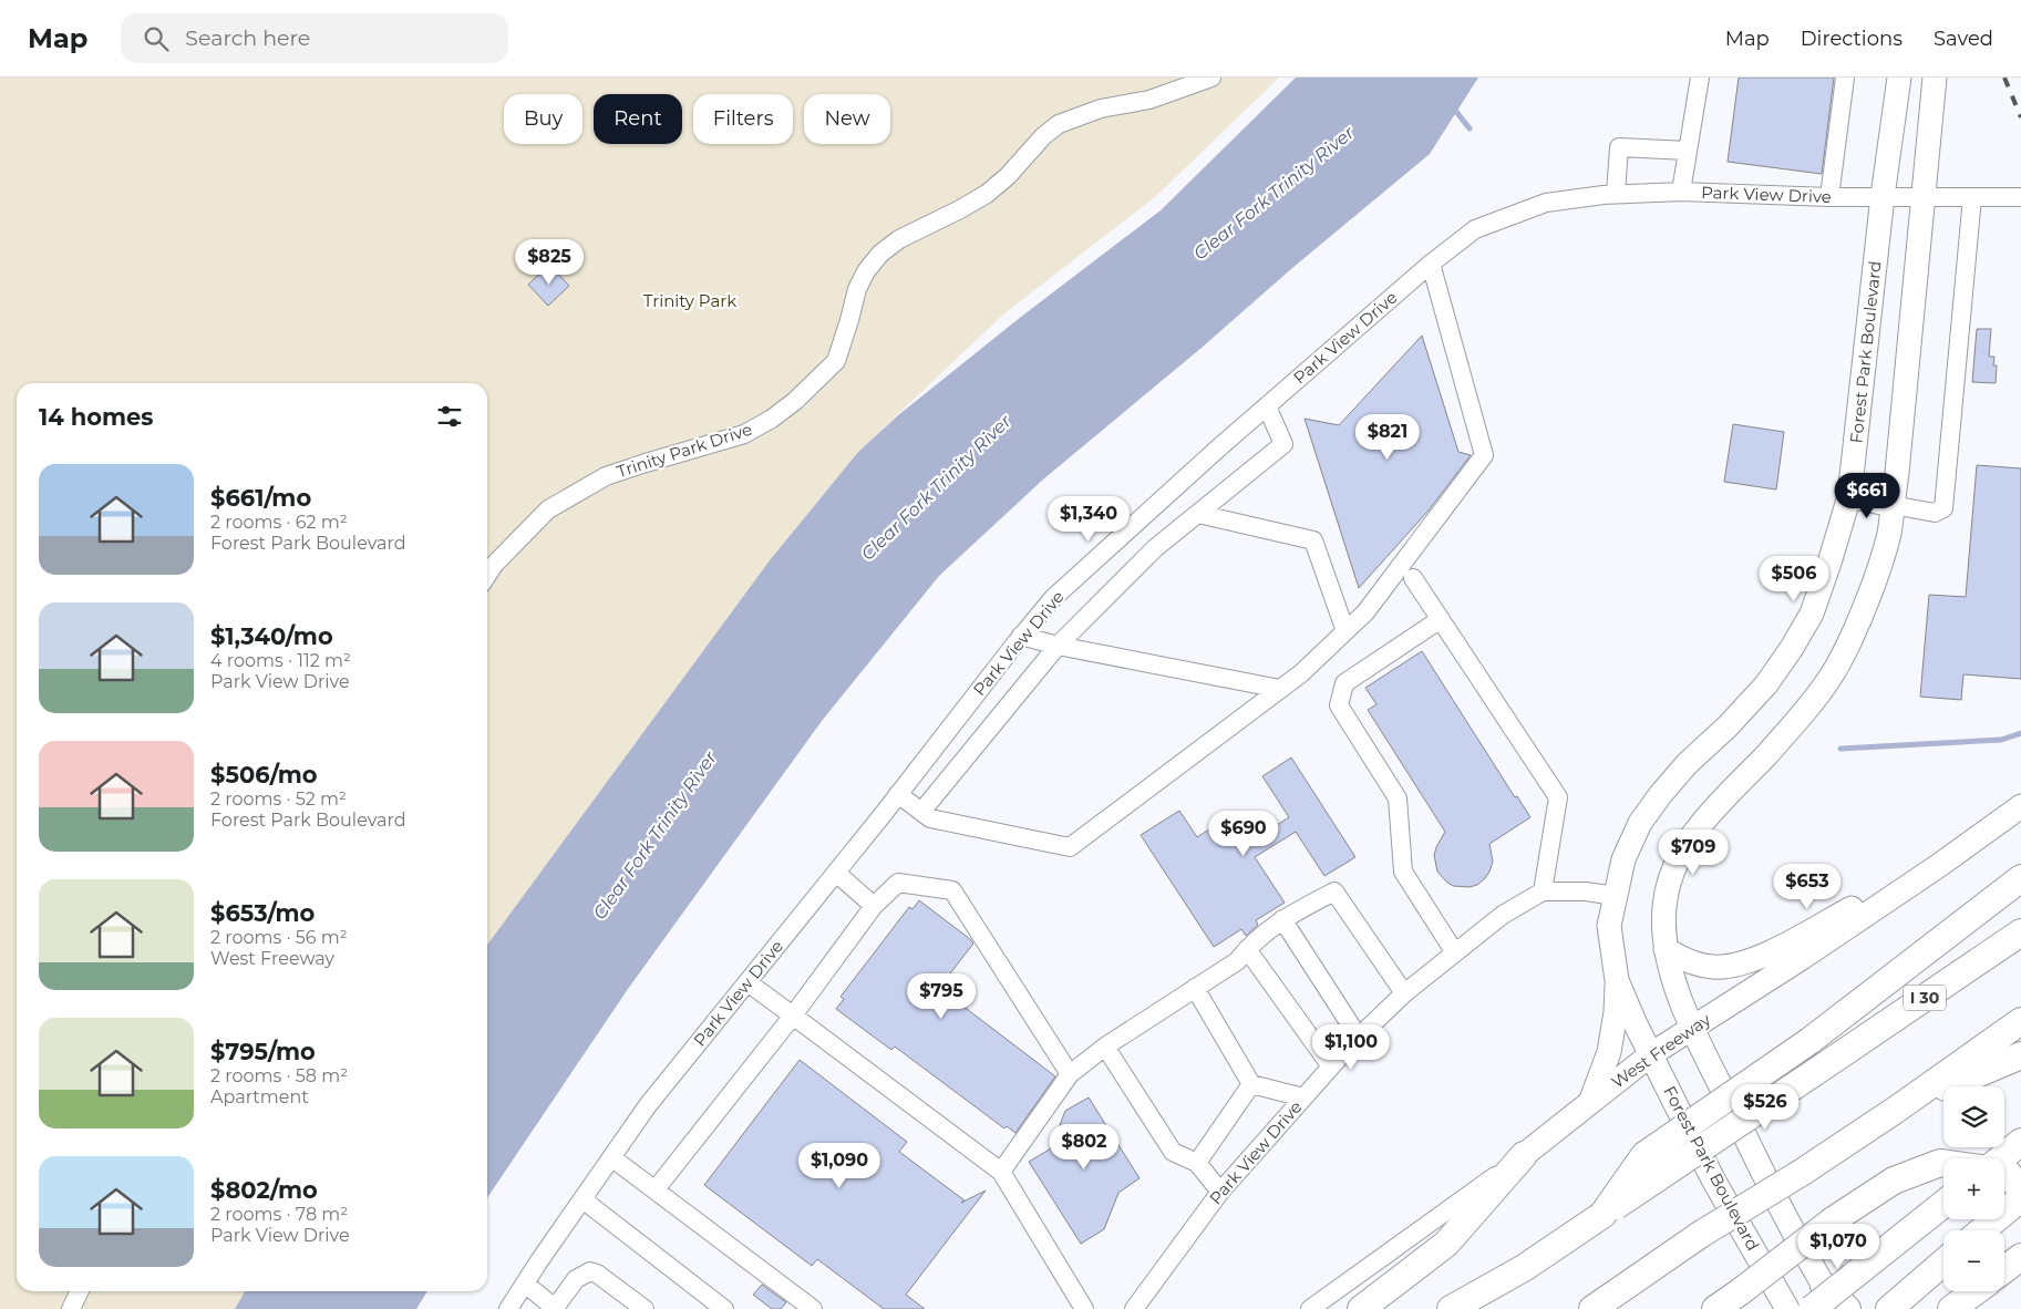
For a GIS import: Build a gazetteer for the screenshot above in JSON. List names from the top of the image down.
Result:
{
  "streets": {
    "highway": ["I 30"],
    "main road": ["Forest Park Boulevard", "West Freeway"],
    "street": ["Park View Drive", "Trinity Park Drive"]
  },
  "crossings": [
    ["Park View Drive", "Forest Park Boulevard"],
    ["Forest Park Boulevard", "West Freeway"]
  ],
  "water": ["Clear Fork Trinity River"],
  "parks": ["Trinity Park"],
  "page": {
    "header": "Map",
    "search": "Search here",
    "nav": ["Map", "Directions", "Saved"],
    "chip": [
      "Buy",
      "Rent",
      "Filters",
      "New"
    ],
    "price": [
      "$825",
      "$821",
      "$661",
      "$1,340",
      "$506",
      "$690",
      "$709",
      "$653",
      "$795",
      "$1,100",
      "$526",
      "$802",
      "$1,090",
      "$1,070"
    ],
    "heading": "14 homes",
    "list": [
      {
        "name": "$661/mo",
        "note": "2 rooms · 62 m² · Forest Park Boulevard"
      },
      {
        "name": "$1,340/mo",
        "note": "4 rooms · 112 m² · Park View Drive"
      },
      {
        "name": "$506/mo",
        "note": "2 rooms · 52 m² · Forest Park Boulevard"
      },
      {
        "name": "$653/mo",
        "note": "2 rooms · 56 m² · West Freeway"
      },
      {
        "name": "$795/mo",
        "note": "2 rooms · 58 m² · Apartment"
      },
      {
        "name": "$802/mo",
        "note": "2 rooms · 78 m² · Park View Drive"
      }
    ],
    "map_buttons": ["+", "−"]
  }
}
